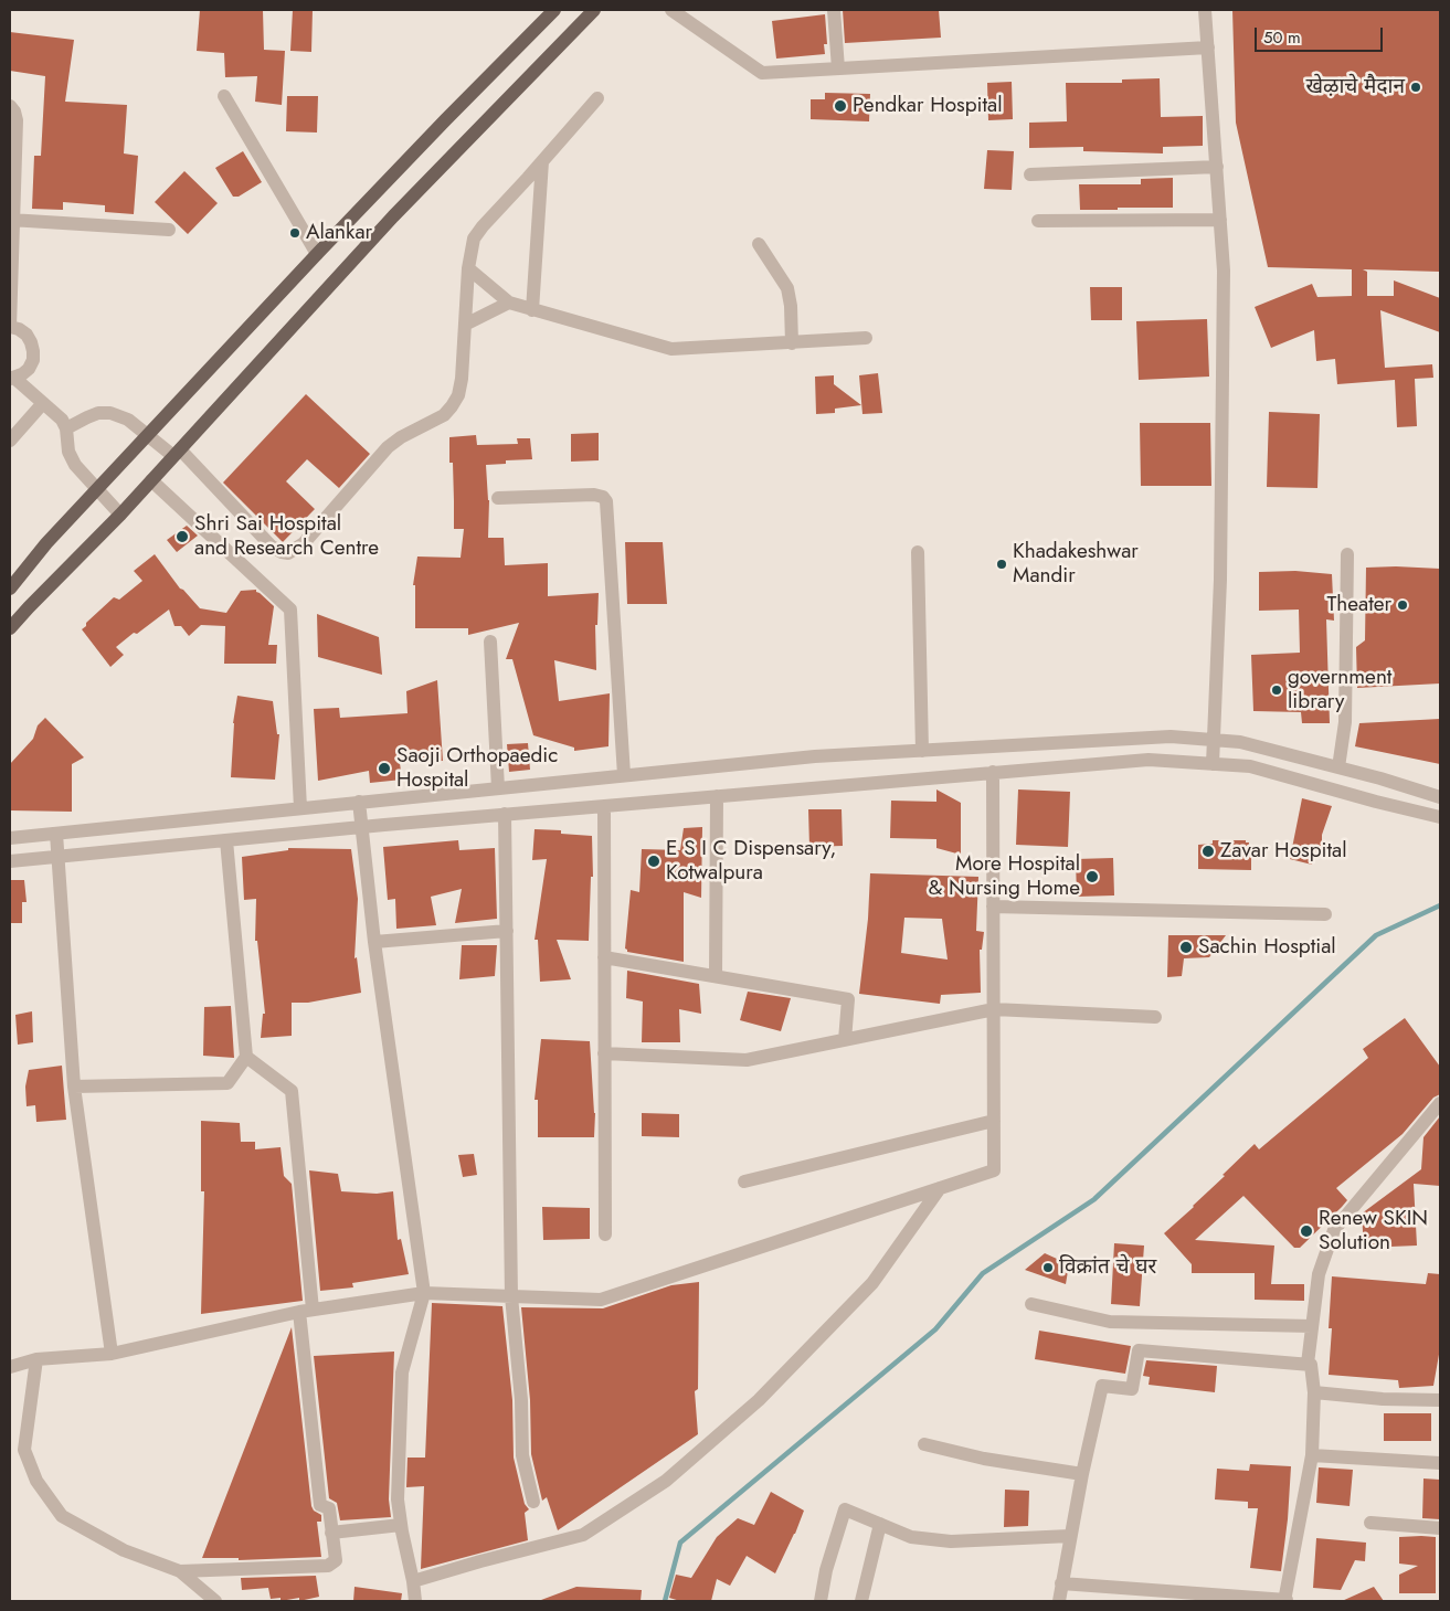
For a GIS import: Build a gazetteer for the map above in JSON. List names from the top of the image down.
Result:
{
  "places": [
    "खेऴाचे मैदान",
    "Pendkar Hospital",
    "Alankar",
    "Shri Sai Hospital and Research Centre",
    "Khadakeshwar Mandir",
    "Theater",
    "government library",
    "Saoji Orthopaedic Hospital",
    "Zavar Hospital",
    "E S I C Dispensary, Kotwalpura",
    "More Hospital & Nursing Home",
    "Sachin Hosptial",
    "Renew SKIN Solution",
    "विक्रांत चे घर"
  ],
  "scale_bar": "50 m"
}
